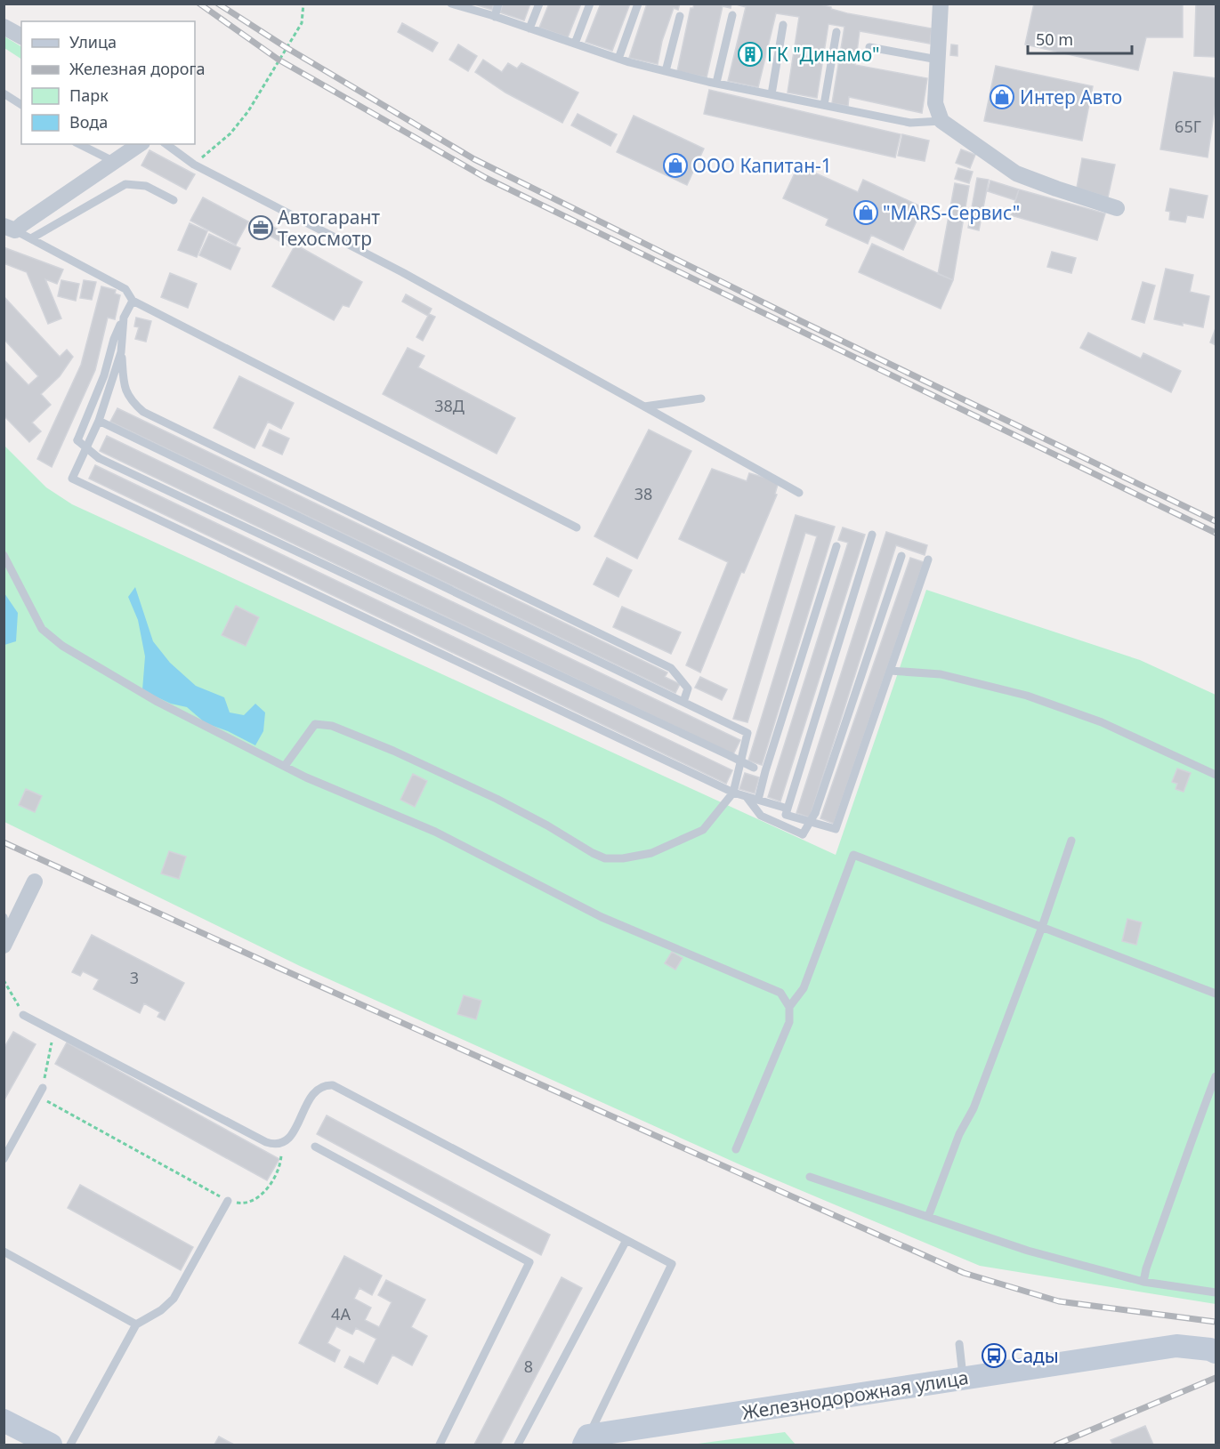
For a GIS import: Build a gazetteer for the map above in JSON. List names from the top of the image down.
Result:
{
  "streets": {
    "street": ["Железнодорожная улица"]
  },
  "places": {
    "building": ["ГК \"Динамо\""],
    "shop": ["Интер Авто", "ООО Капитан-1", "\"MARS-Сервис\""],
    "office": ["Автогарант Техосмотр"],
    "bus stop": ["Сады"]
  },
  "house_numbers": [
    "65Г",
    "38Д",
    "38",
    "3",
    "4А",
    "8"
  ],
  "legend": [
    "Улица",
    "Железная дорога",
    "Парк",
    "Вода"
  ],
  "scale_bar": "50 m"
}
